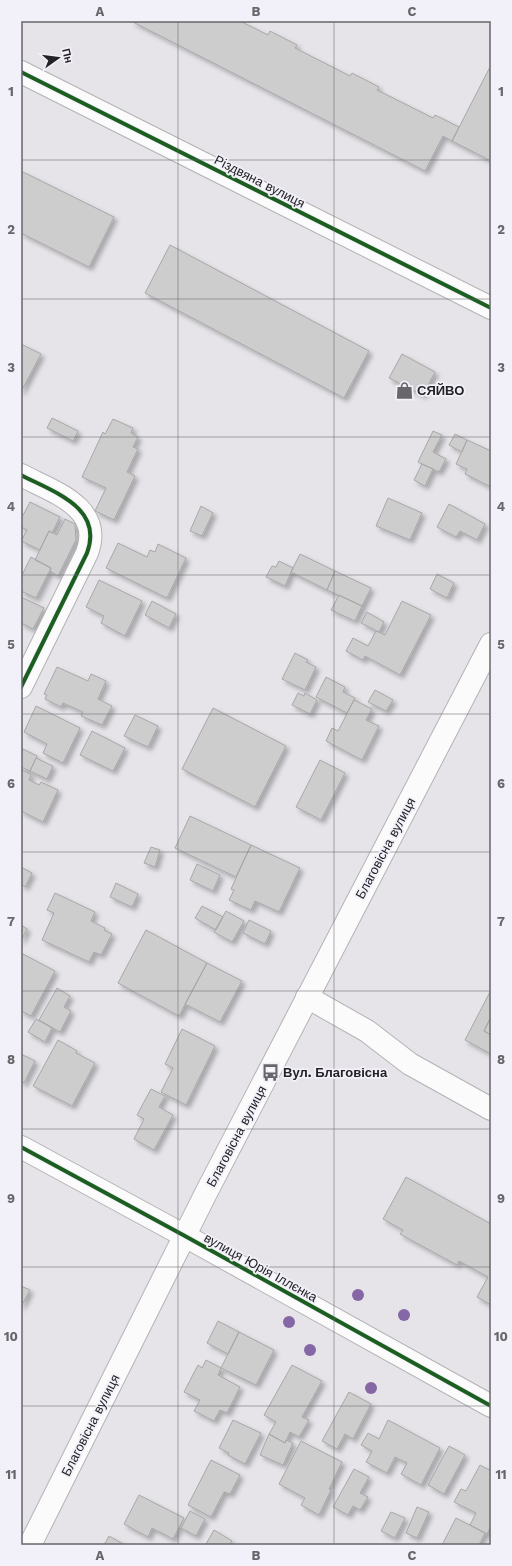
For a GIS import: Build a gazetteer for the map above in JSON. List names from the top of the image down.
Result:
{
  "streets": {
    "street": ["Різдвяна вулиця", "Благовісна вулиця", "вулиця Юрія Іллєнка"]
  },
  "crossings": [
    ["Благовісна вулиця", "вулиця Юрія Іллєнка"]
  ],
  "places": {
    "shop": ["СЯЙВО"],
    "bus stop": ["Вул. Благовісна"]
  },
  "north": "right",
  "grid": {
    "columns": ["A", "B", "C"],
    "rows": [
      "1",
      "2",
      "3",
      "4",
      "5",
      "6",
      "7",
      "8",
      "9",
      "10",
      "11"
    ]
  }
}
